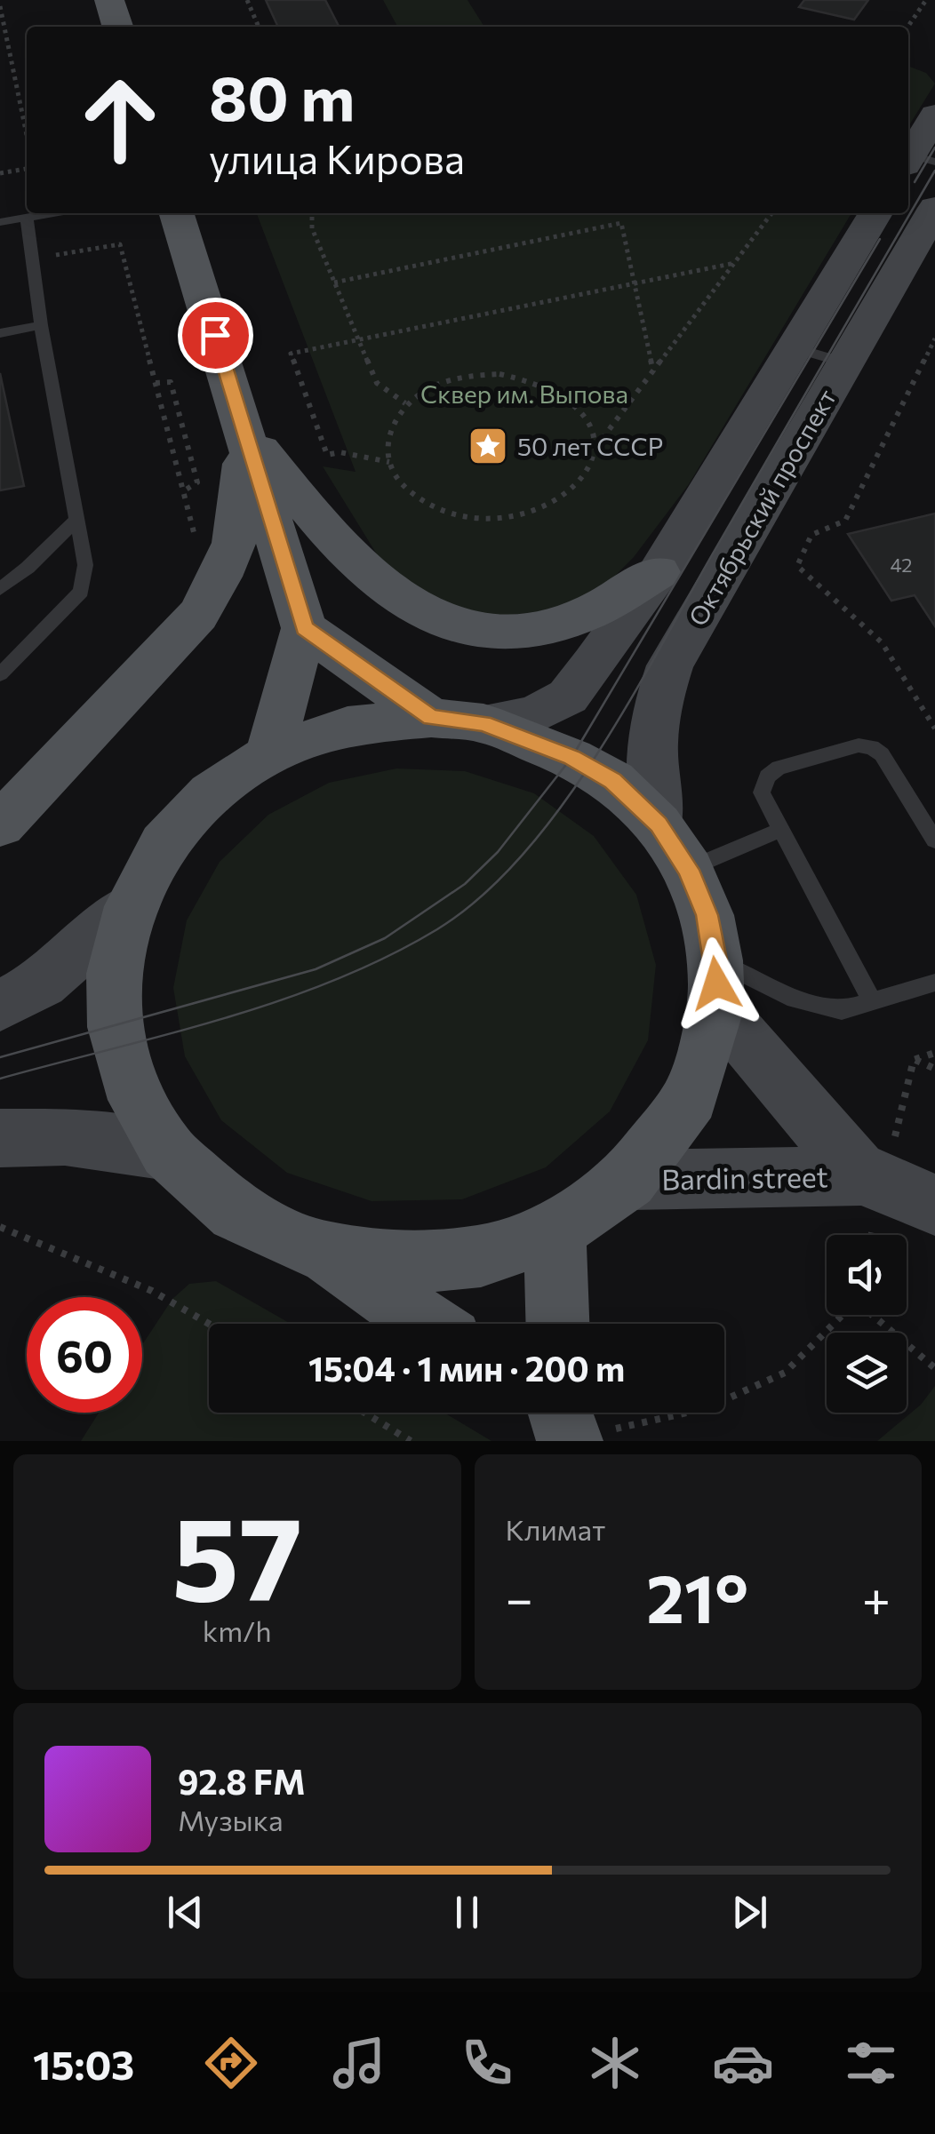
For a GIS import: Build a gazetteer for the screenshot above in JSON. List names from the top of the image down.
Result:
{
  "streets": {
    "main road": ["Октябрьский проспект", "Bardin street"]
  },
  "parks": ["Сквер им. Выпова"],
  "places": {
    "place": ["50 лет СССР"]
  },
  "house_numbers": ["42"],
  "page": {
    "turn": ["80 m", "улица Кирова"],
    "limit": "60",
    "trip": "15:04 · 1 мин · 200 m",
    "tile": [
      ["57", "km/h"],
      "Климат"
    ],
    "heat": ["−", "21°", "+"],
    "song": ["92.8 FM", "Музыка"],
    "tabs": "15:03"
  }
}
